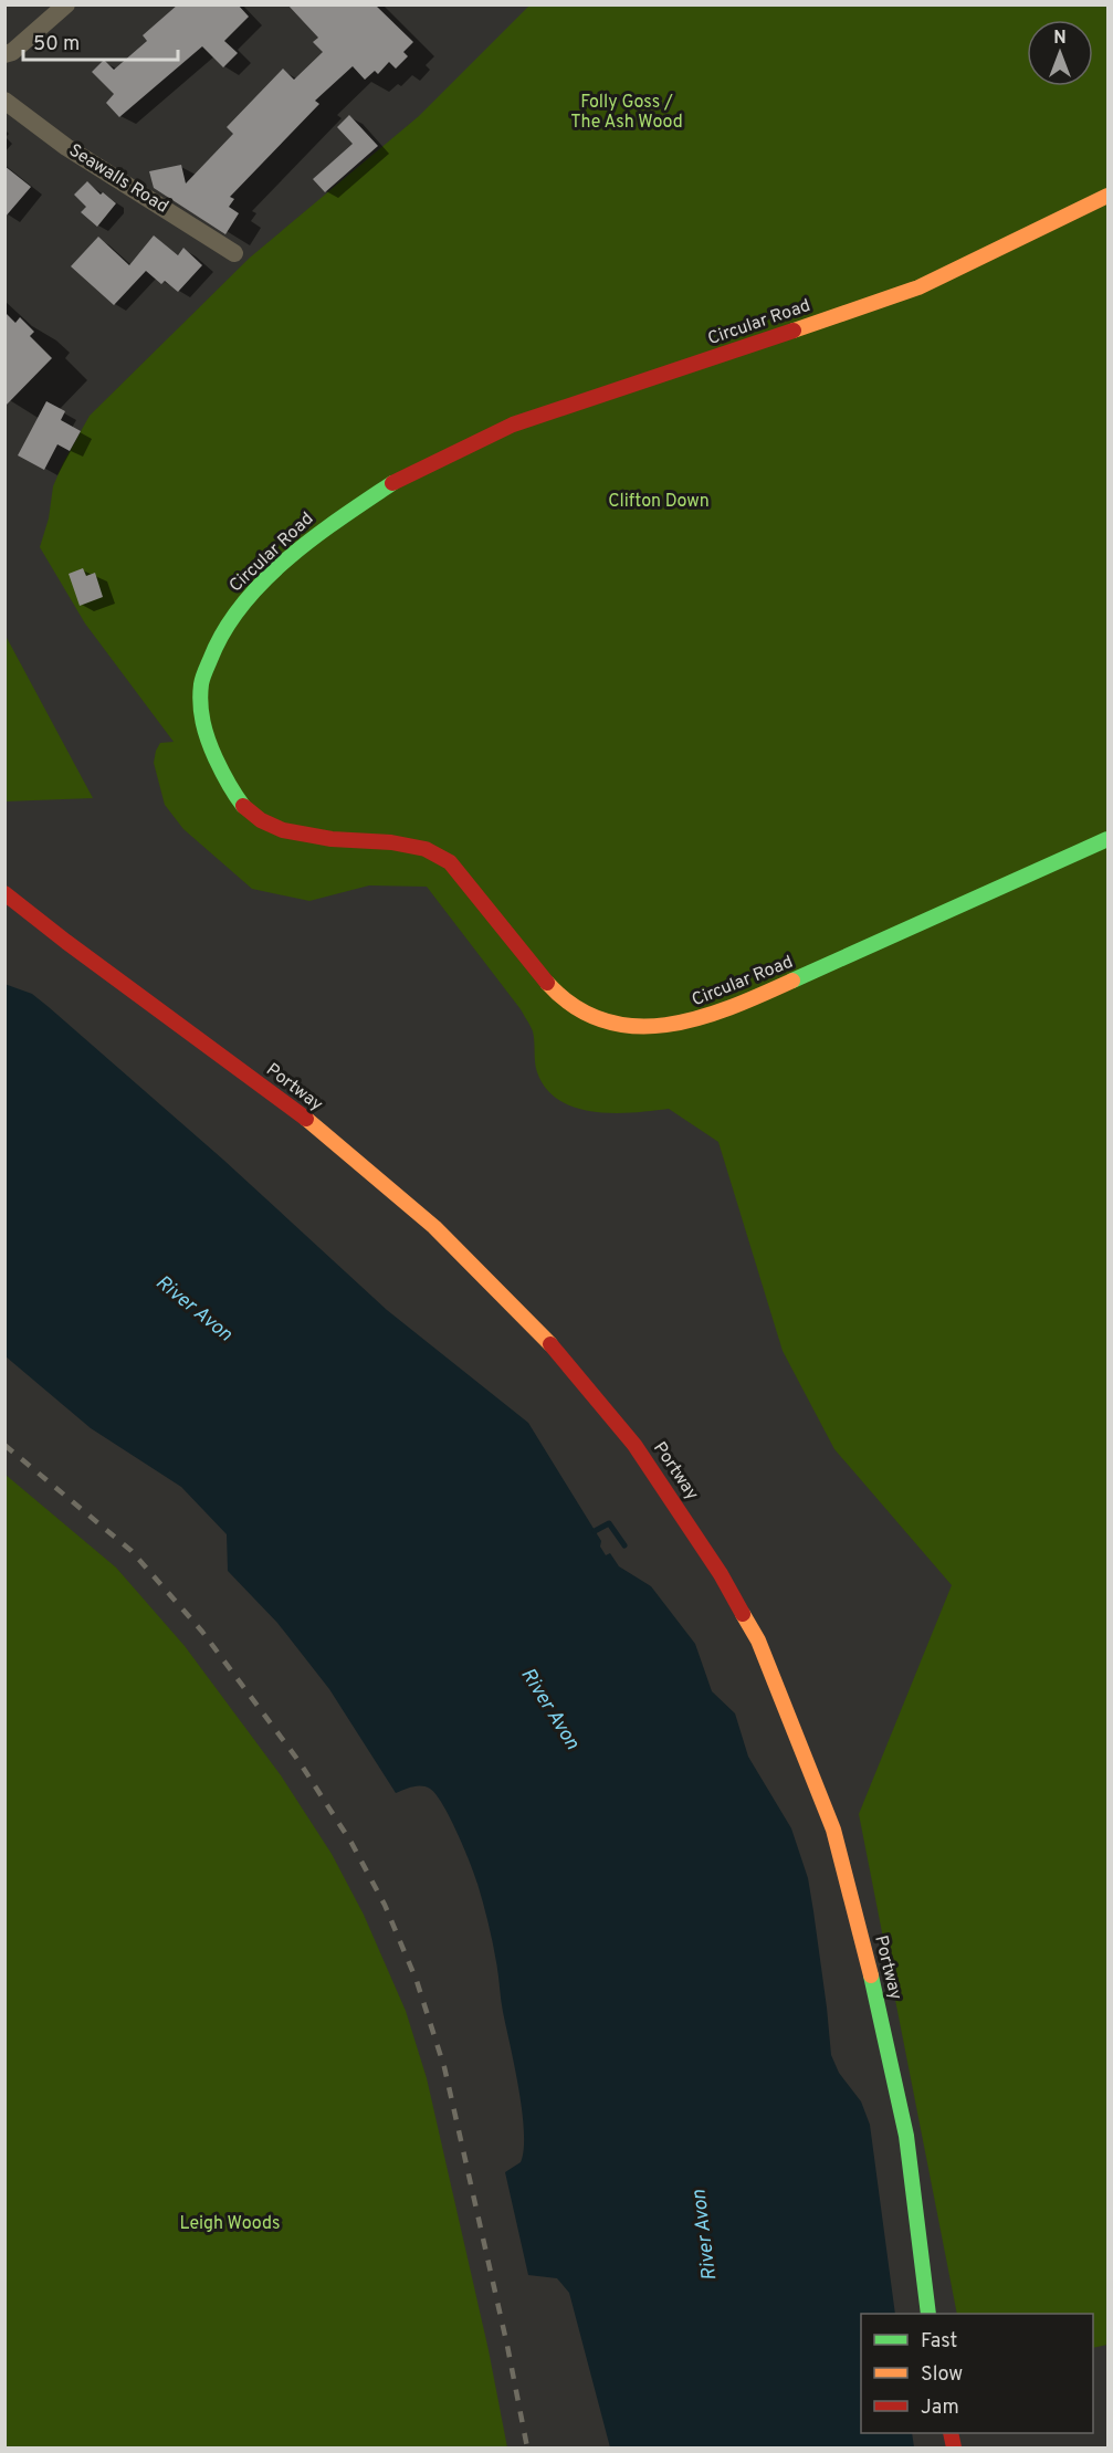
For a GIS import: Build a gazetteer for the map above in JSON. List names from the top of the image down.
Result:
{
  "streets": {
    "main road": ["Circular Road", "Portway"],
    "street": ["Seawalls Road"]
  },
  "water": ["River Avon"],
  "parks": ["Folly Goss / The Ash Wood", "Clifton Down", "Leigh Woods"],
  "legend": ["Fast", "Slow", "Jam"],
  "scale_bar": "50 m",
  "north": "top"
}
